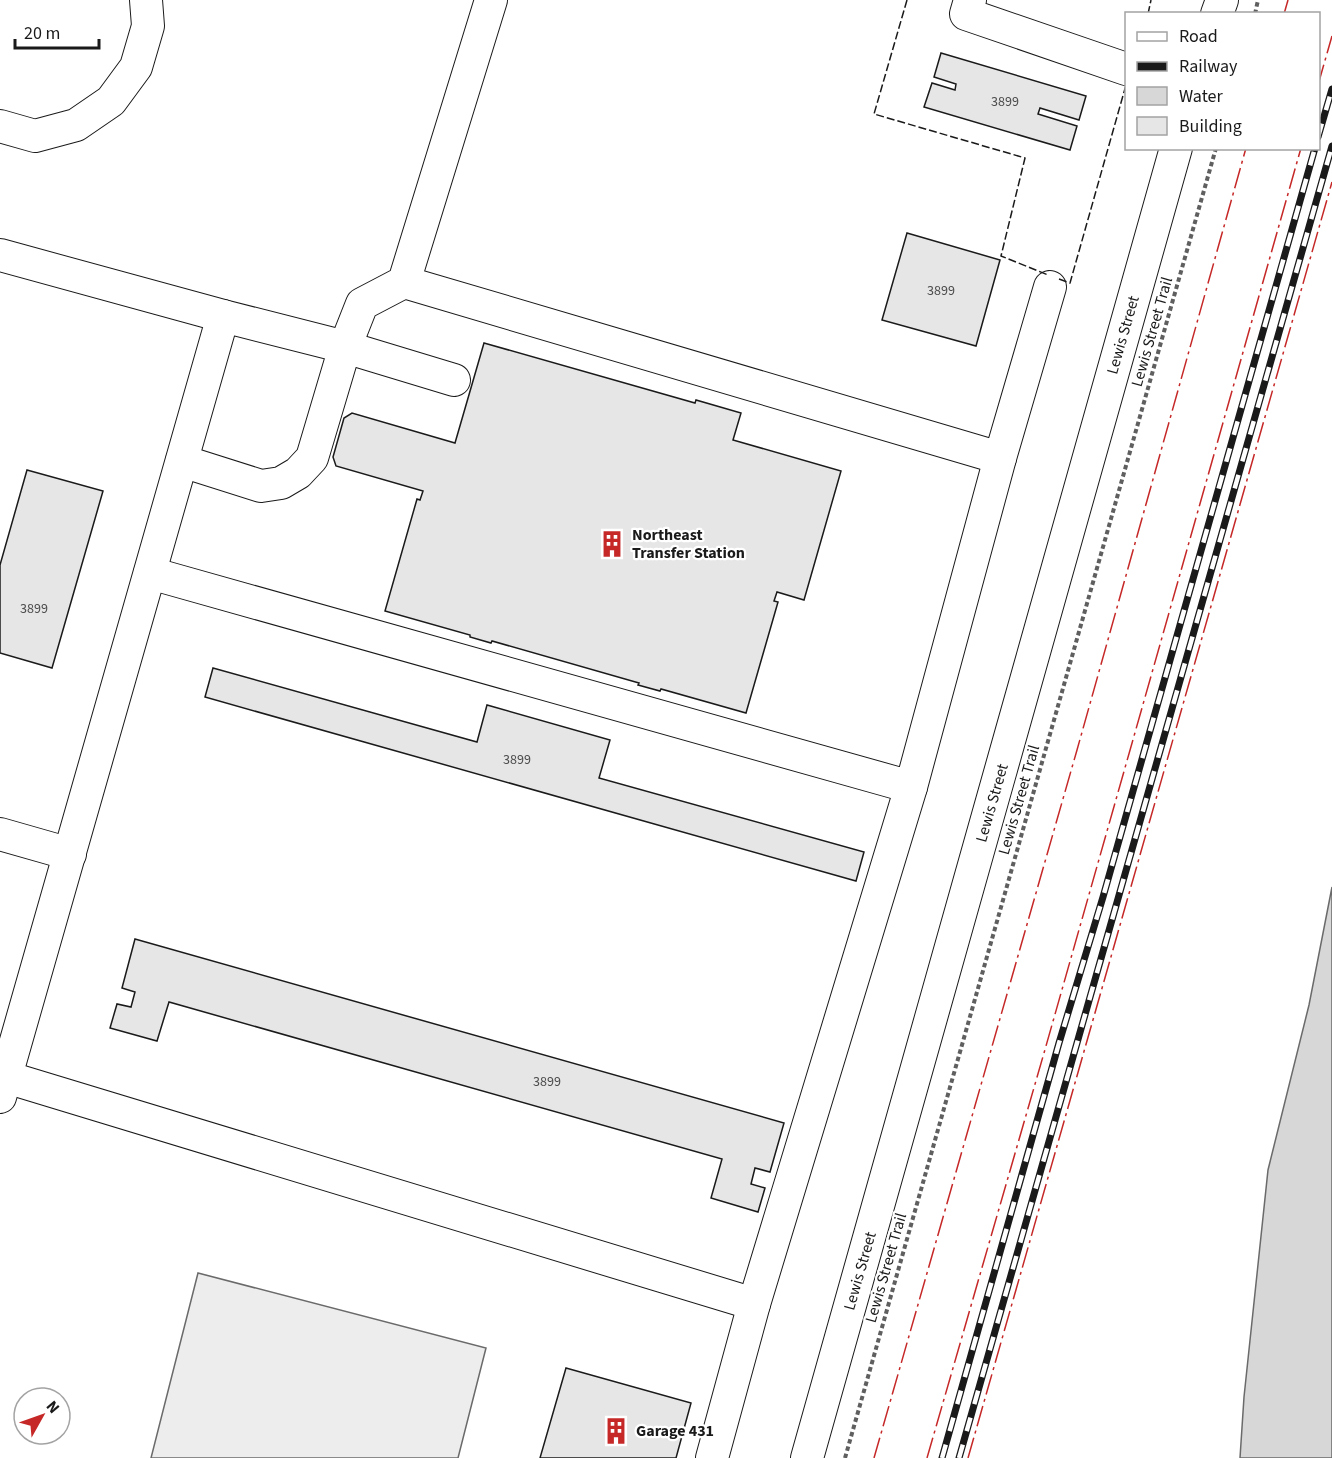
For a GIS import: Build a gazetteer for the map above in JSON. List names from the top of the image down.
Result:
{
  "streets": {
    "street": ["Lewis Street"],
    "path": ["Lewis Street Trail"]
  },
  "places": {
    "building": ["Northeast Transfer Station", "Garage 431"]
  },
  "house_numbers": [
    "3899",
    "3899",
    "3899",
    "3899",
    "3899"
  ],
  "legend": [
    "Road",
    "Railway",
    "Water",
    "Building"
  ],
  "scale_bar": "20 m",
  "north": "top right"
}
